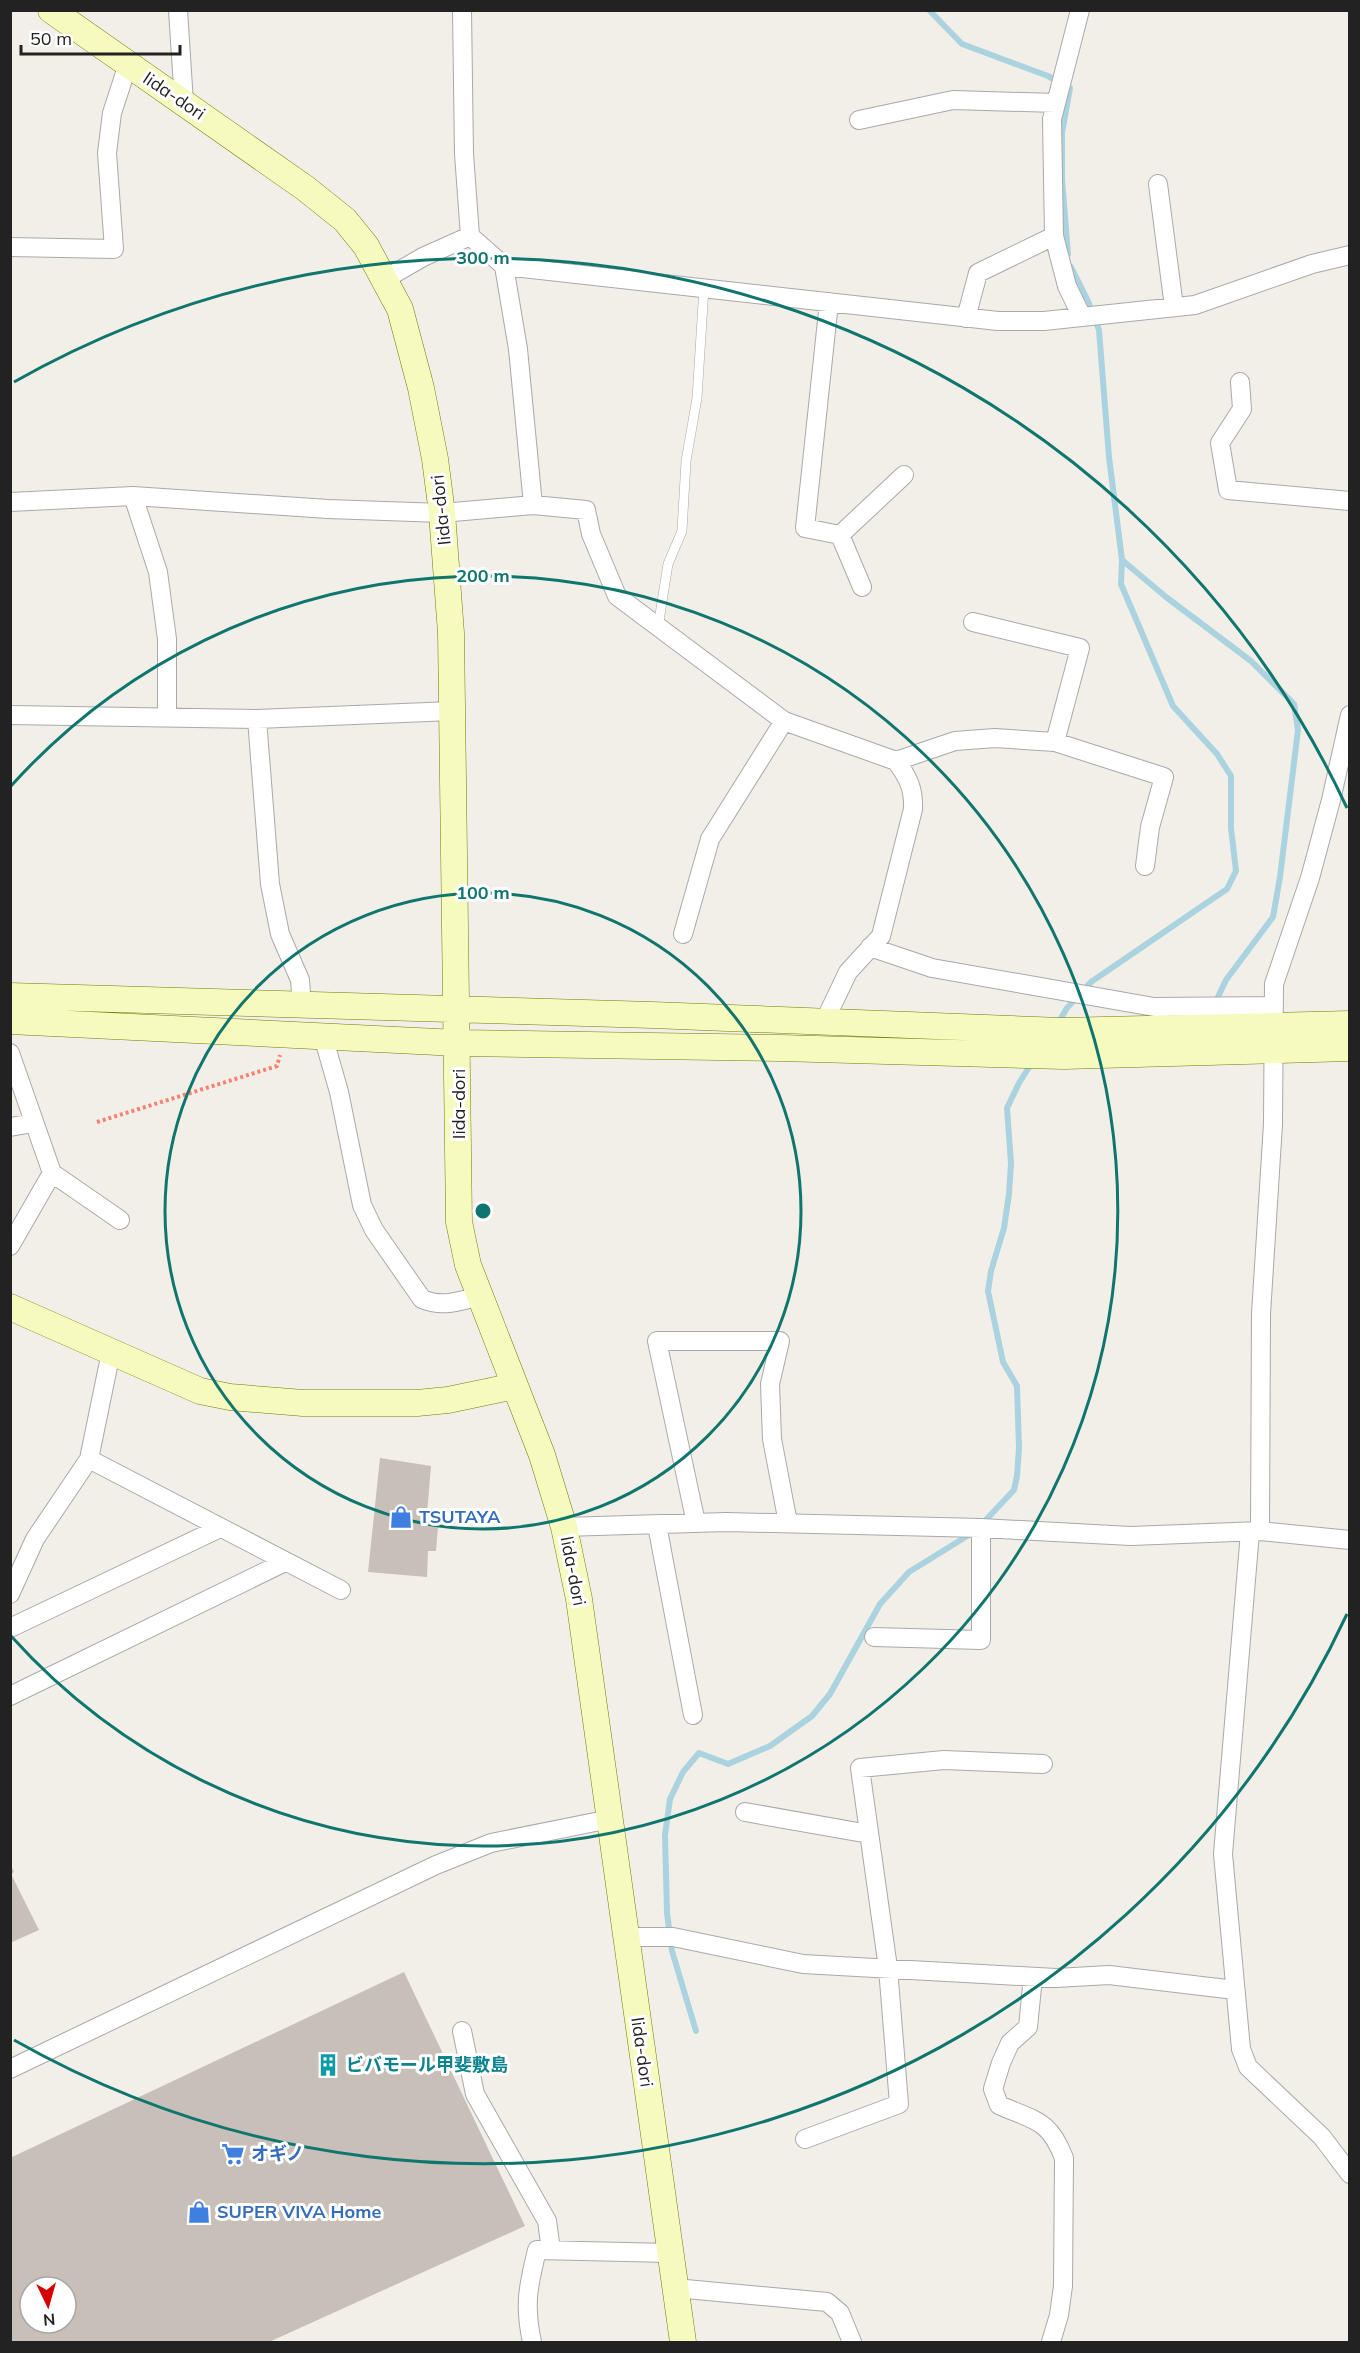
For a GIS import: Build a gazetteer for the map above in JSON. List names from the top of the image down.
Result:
{
  "streets": {
    "street": ["Iida-dori"]
  },
  "places": {
    "shop": ["TSUTAYA", "SUPER VIVA Home"],
    "building": ["ビバモール甲斐敷島"],
    "supermarket": ["オギノ"]
  },
  "scale_bar": "50 m",
  "north": "bottom",
  "rings": ["300 m", "200 m", "100 m"]
}
